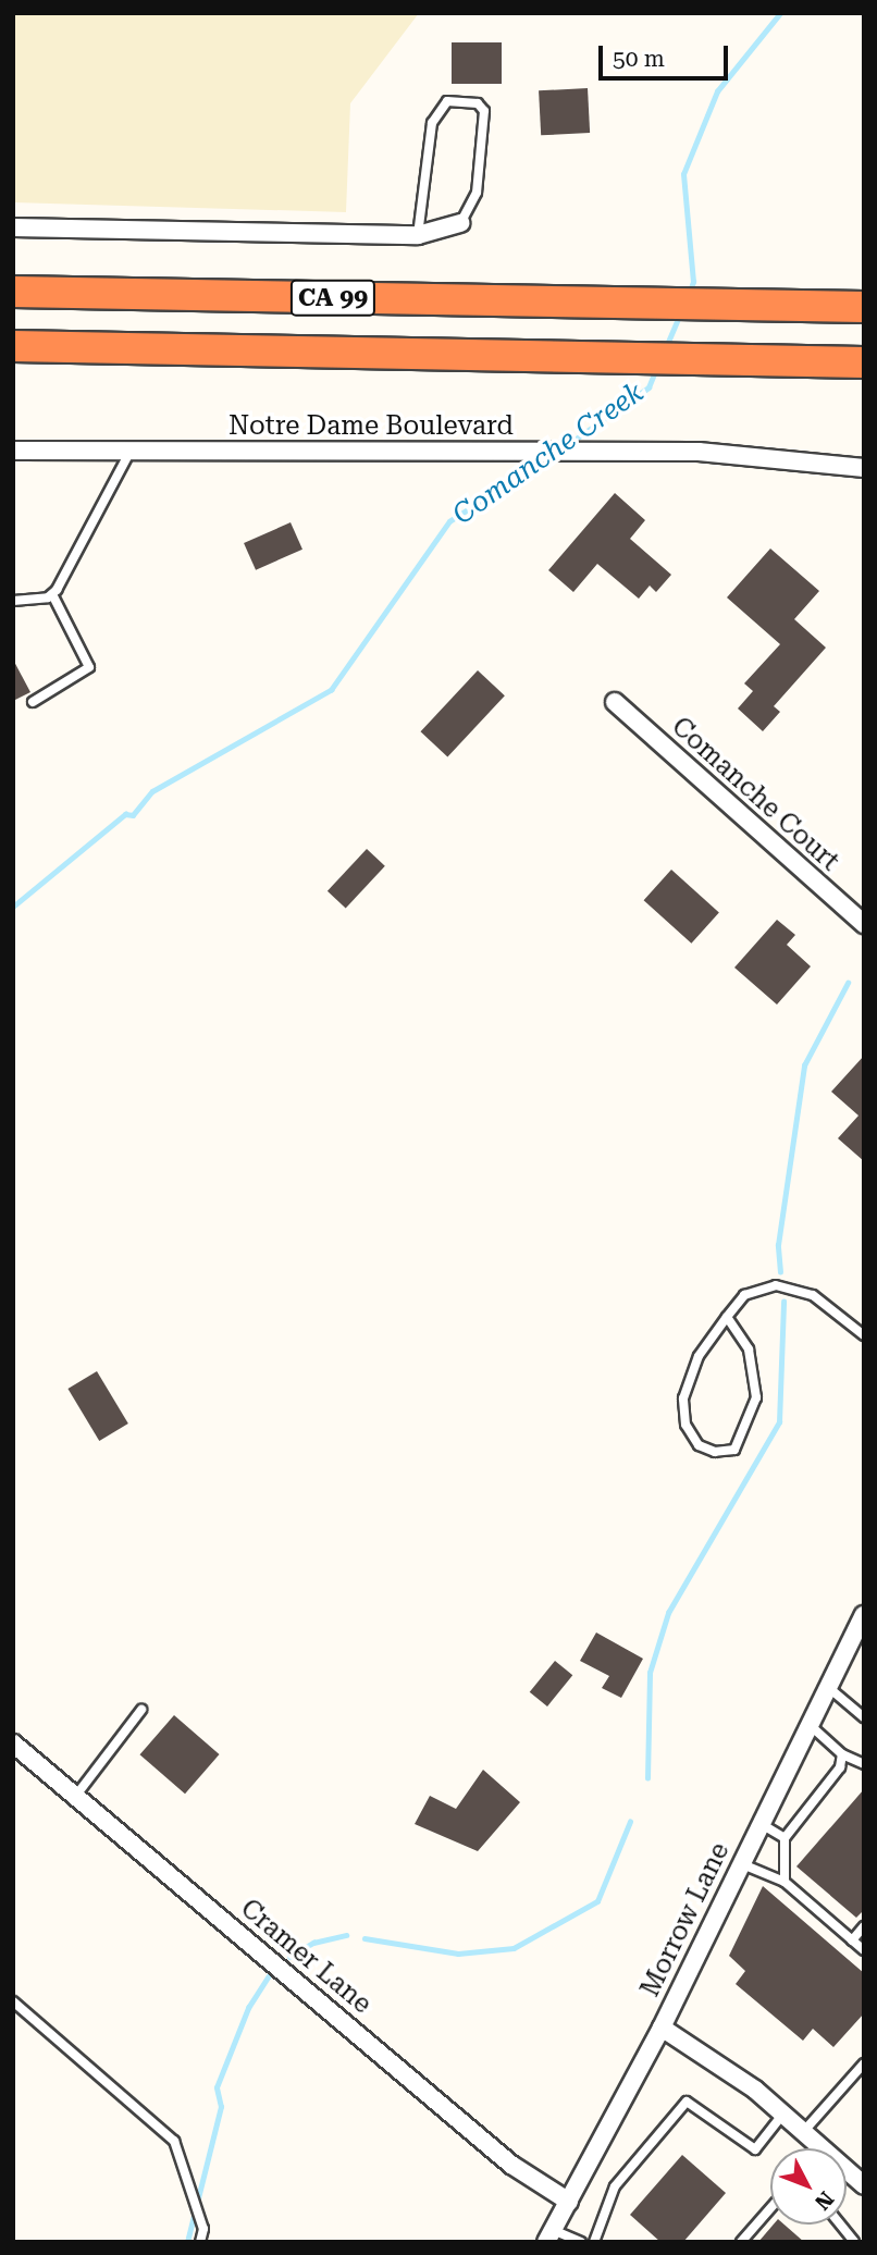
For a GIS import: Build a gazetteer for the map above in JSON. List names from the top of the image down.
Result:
{
  "streets": {
    "highway": ["CA 99"],
    "street": [
      "Notre Dame Boulevard",
      "Comanche Court",
      "Morrow Lane",
      "Cramer Lane"
    ]
  },
  "crossings": [
    ["Morrow Lane", "Cramer Lane"]
  ],
  "water": ["Comanche Creek"],
  "scale_bar": "50 m",
  "north": "bottom right"
}
